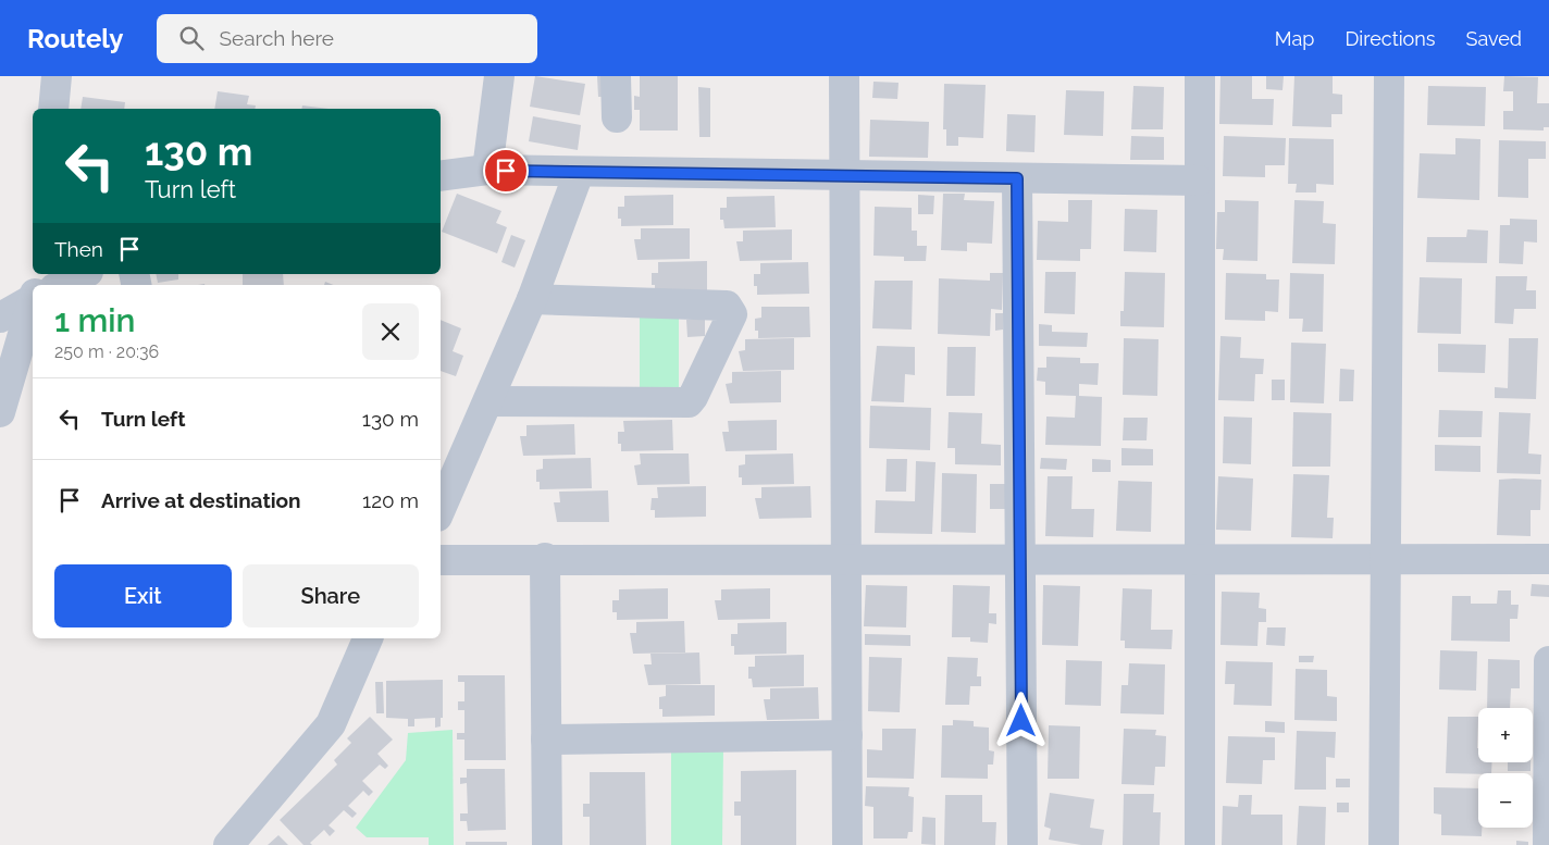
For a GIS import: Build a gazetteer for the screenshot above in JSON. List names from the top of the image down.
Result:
{
  "page": {
    "header": "Routely",
    "search": "Search here",
    "nav": ["Map", "Directions", "Saved"],
    "turn": ["130 m", "Turn left"],
    "then": "Then",
    "heading": ["1 min", "250 m · 20:36"],
    "list": [
      {
        "name": "Turn left",
        "value": "130 m"
      },
      {
        "name": "Arrive at destination",
        "value": "120 m"
      }
    ],
    "buttons": ["Exit", "Share"],
    "map_buttons": ["+", "−"]
  }
}
